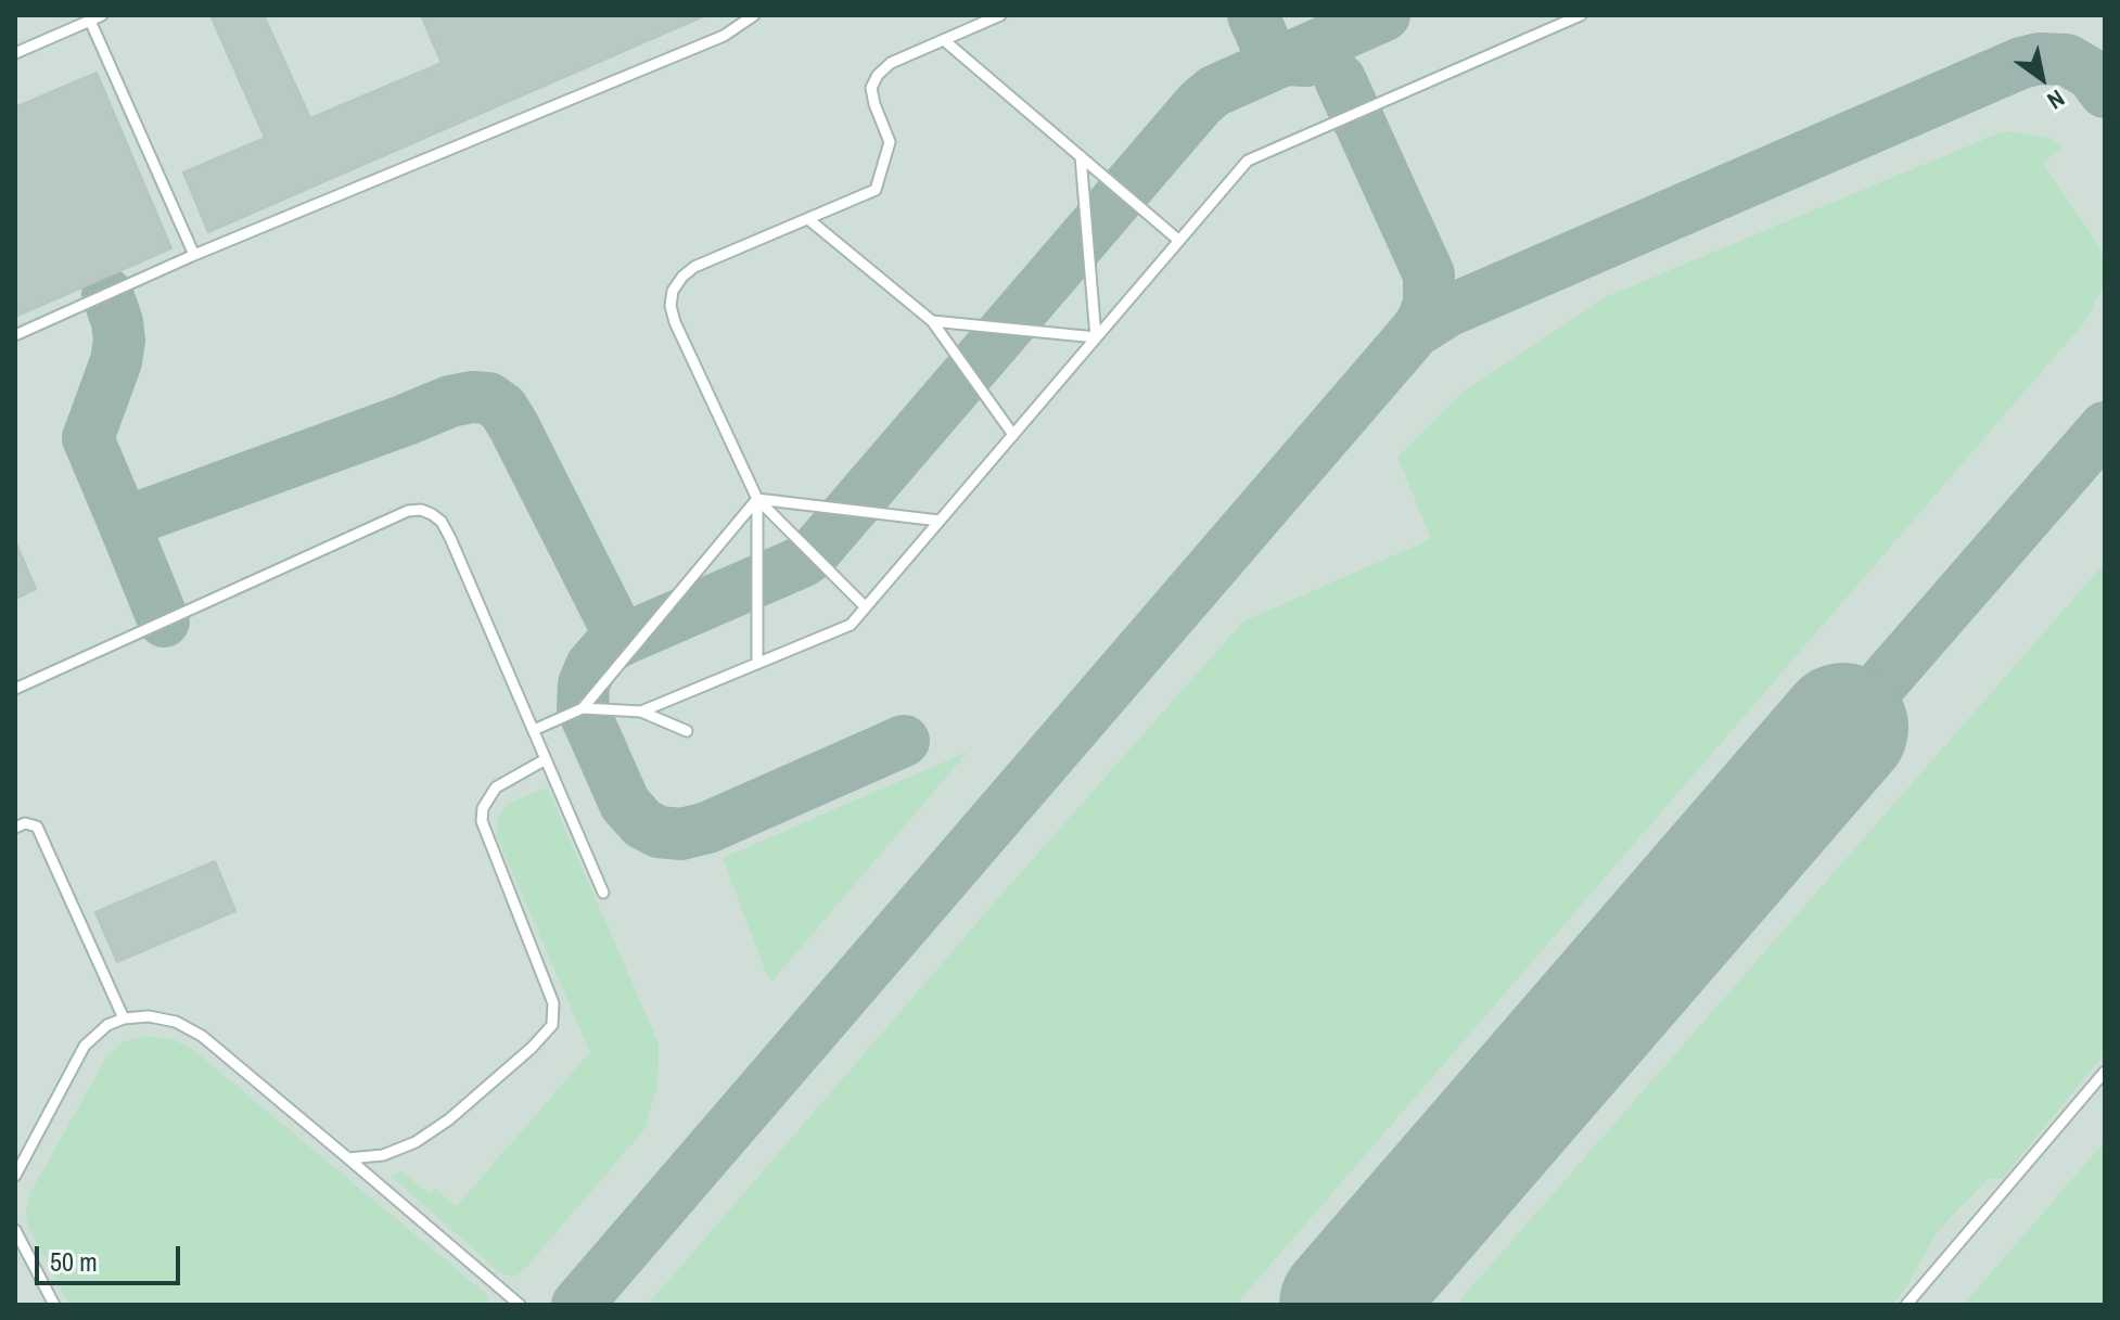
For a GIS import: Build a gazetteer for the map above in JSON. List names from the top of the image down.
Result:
{
  "scale_bar": "50 m",
  "north": "bottom right"
}
